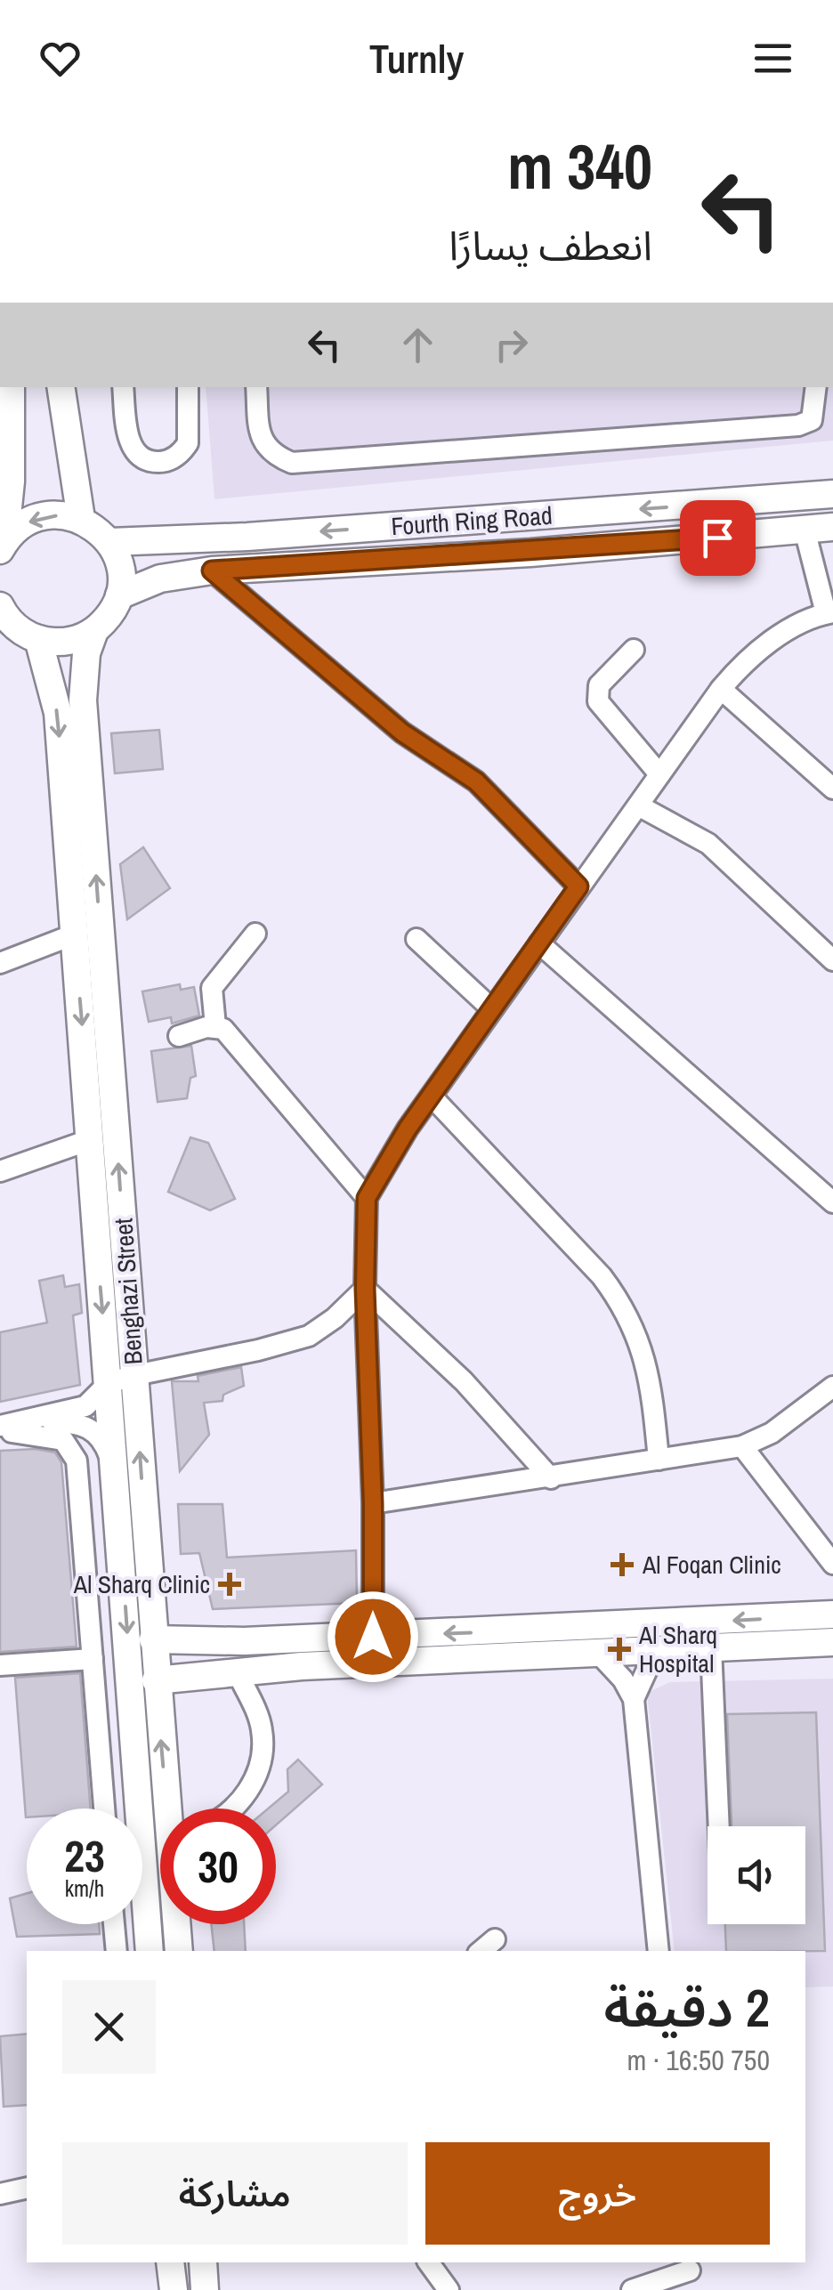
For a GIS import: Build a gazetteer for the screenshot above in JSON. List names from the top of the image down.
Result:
{
  "streets": {
    "main road": ["Fourth Ring Road", "Benghazi Street"]
  },
  "places": {
    "health": ["Al Foqan Clinic", "Al Sharq Clinic", "Al Sharq Hospital"]
  },
  "page": {
    "header": "Turnly",
    "turn": ["340 m", "انعطف يسارًا"],
    "speed": "23 km/h",
    "limit": "30",
    "heading": ["2 دقيقة", "750 m · 16:50"],
    "buttons": ["خروج", "مشاركة"]
  }
}
